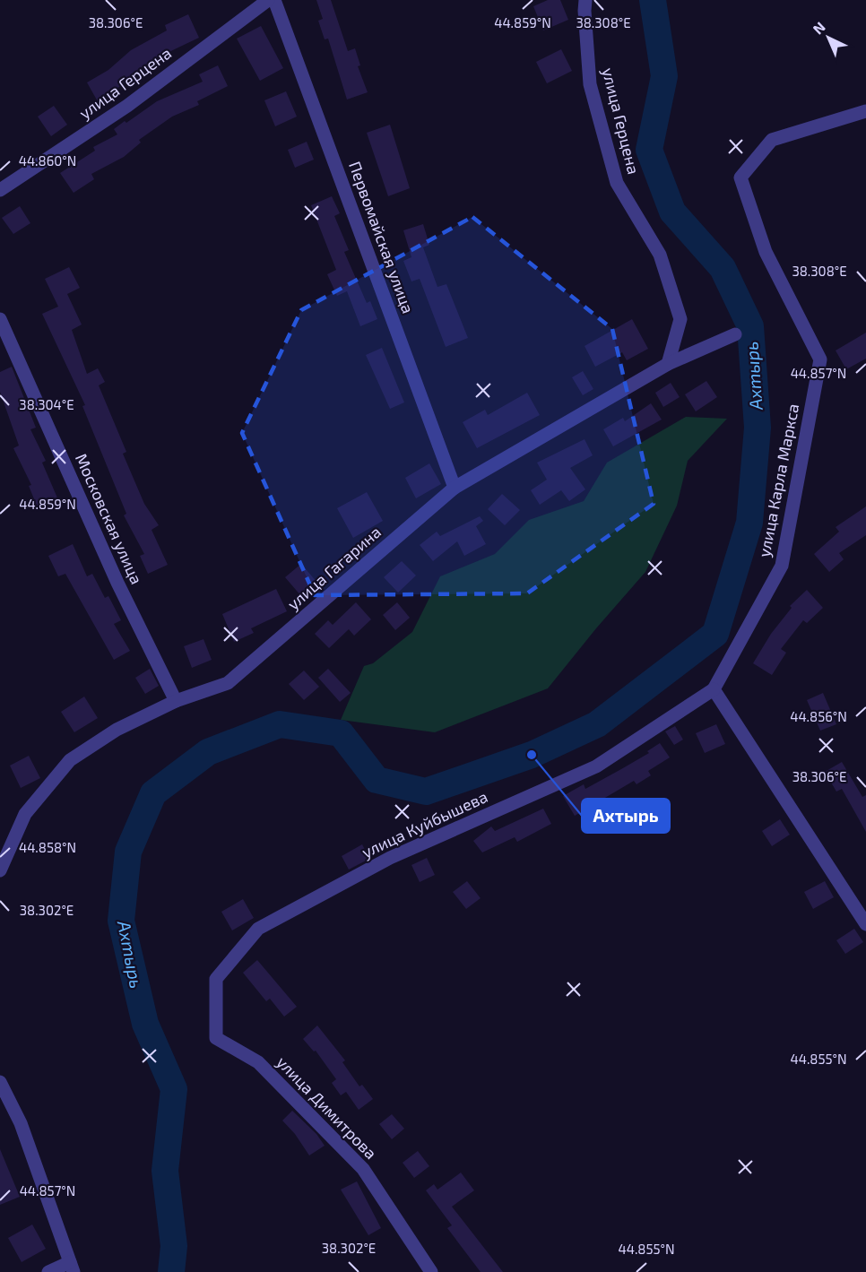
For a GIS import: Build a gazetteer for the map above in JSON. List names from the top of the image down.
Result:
{
  "streets": {
    "street": [
      "улица Герцена",
      "Первомайская улица",
      "улица Карла Маркса",
      "Московская улица",
      "улица Гагарина",
      "улица Куйбышева",
      "улица Димитрова"
    ]
  },
  "crossings": [
    ["улица Герцена", "улица Гагарина"],
    ["Первомайская улица", "улица Гагарина"],
    ["улица Карла Маркса", "улица Куйбышева"],
    ["Московская улица", "улица Гагарина"],
    ["улица Куйбышева", "улица Димитрова"]
  ],
  "water": ["Ахтырь"],
  "places": ["Ахтырь"],
  "north": "top left",
  "coordinates": [
    "44.859°N",
    "38.306°E",
    "38.308°E",
    "44.860°N",
    "44.857°N",
    "38.304°E",
    "44.856°N",
    "44.858°N",
    "38.302°E",
    "44.855°N"
  ]
}
